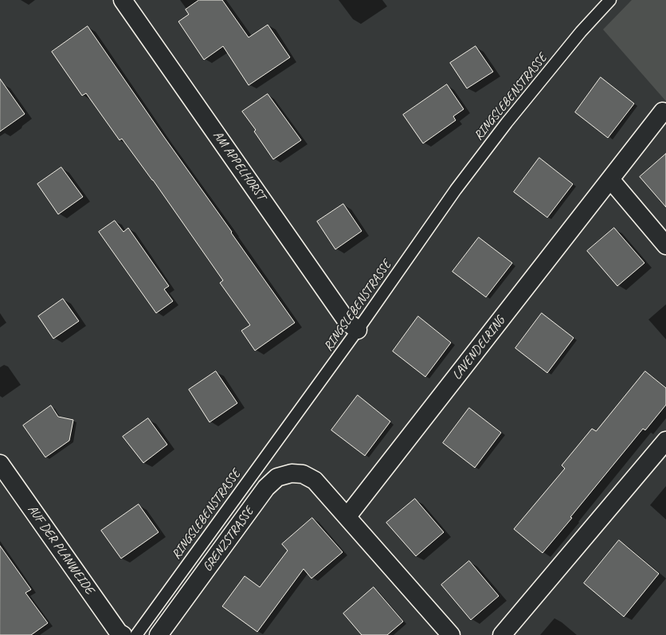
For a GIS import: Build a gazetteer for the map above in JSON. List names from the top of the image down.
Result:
{
  "streets": {
    "street": [
      "AM APPELHORST",
      "LAVENDELRING",
      "GRENZSTRASSE",
      "AUF DER PLANWEIDE"
    ],
    "lane": ["RINGSLEBENSTRASSE"]
  },
  "crossings": [
    ["RINGSLEBENSTRASSE", "AM APPELHORST"],
    ["LAVENDELRING", "GRENZSTRASSE"]
  ]
}
